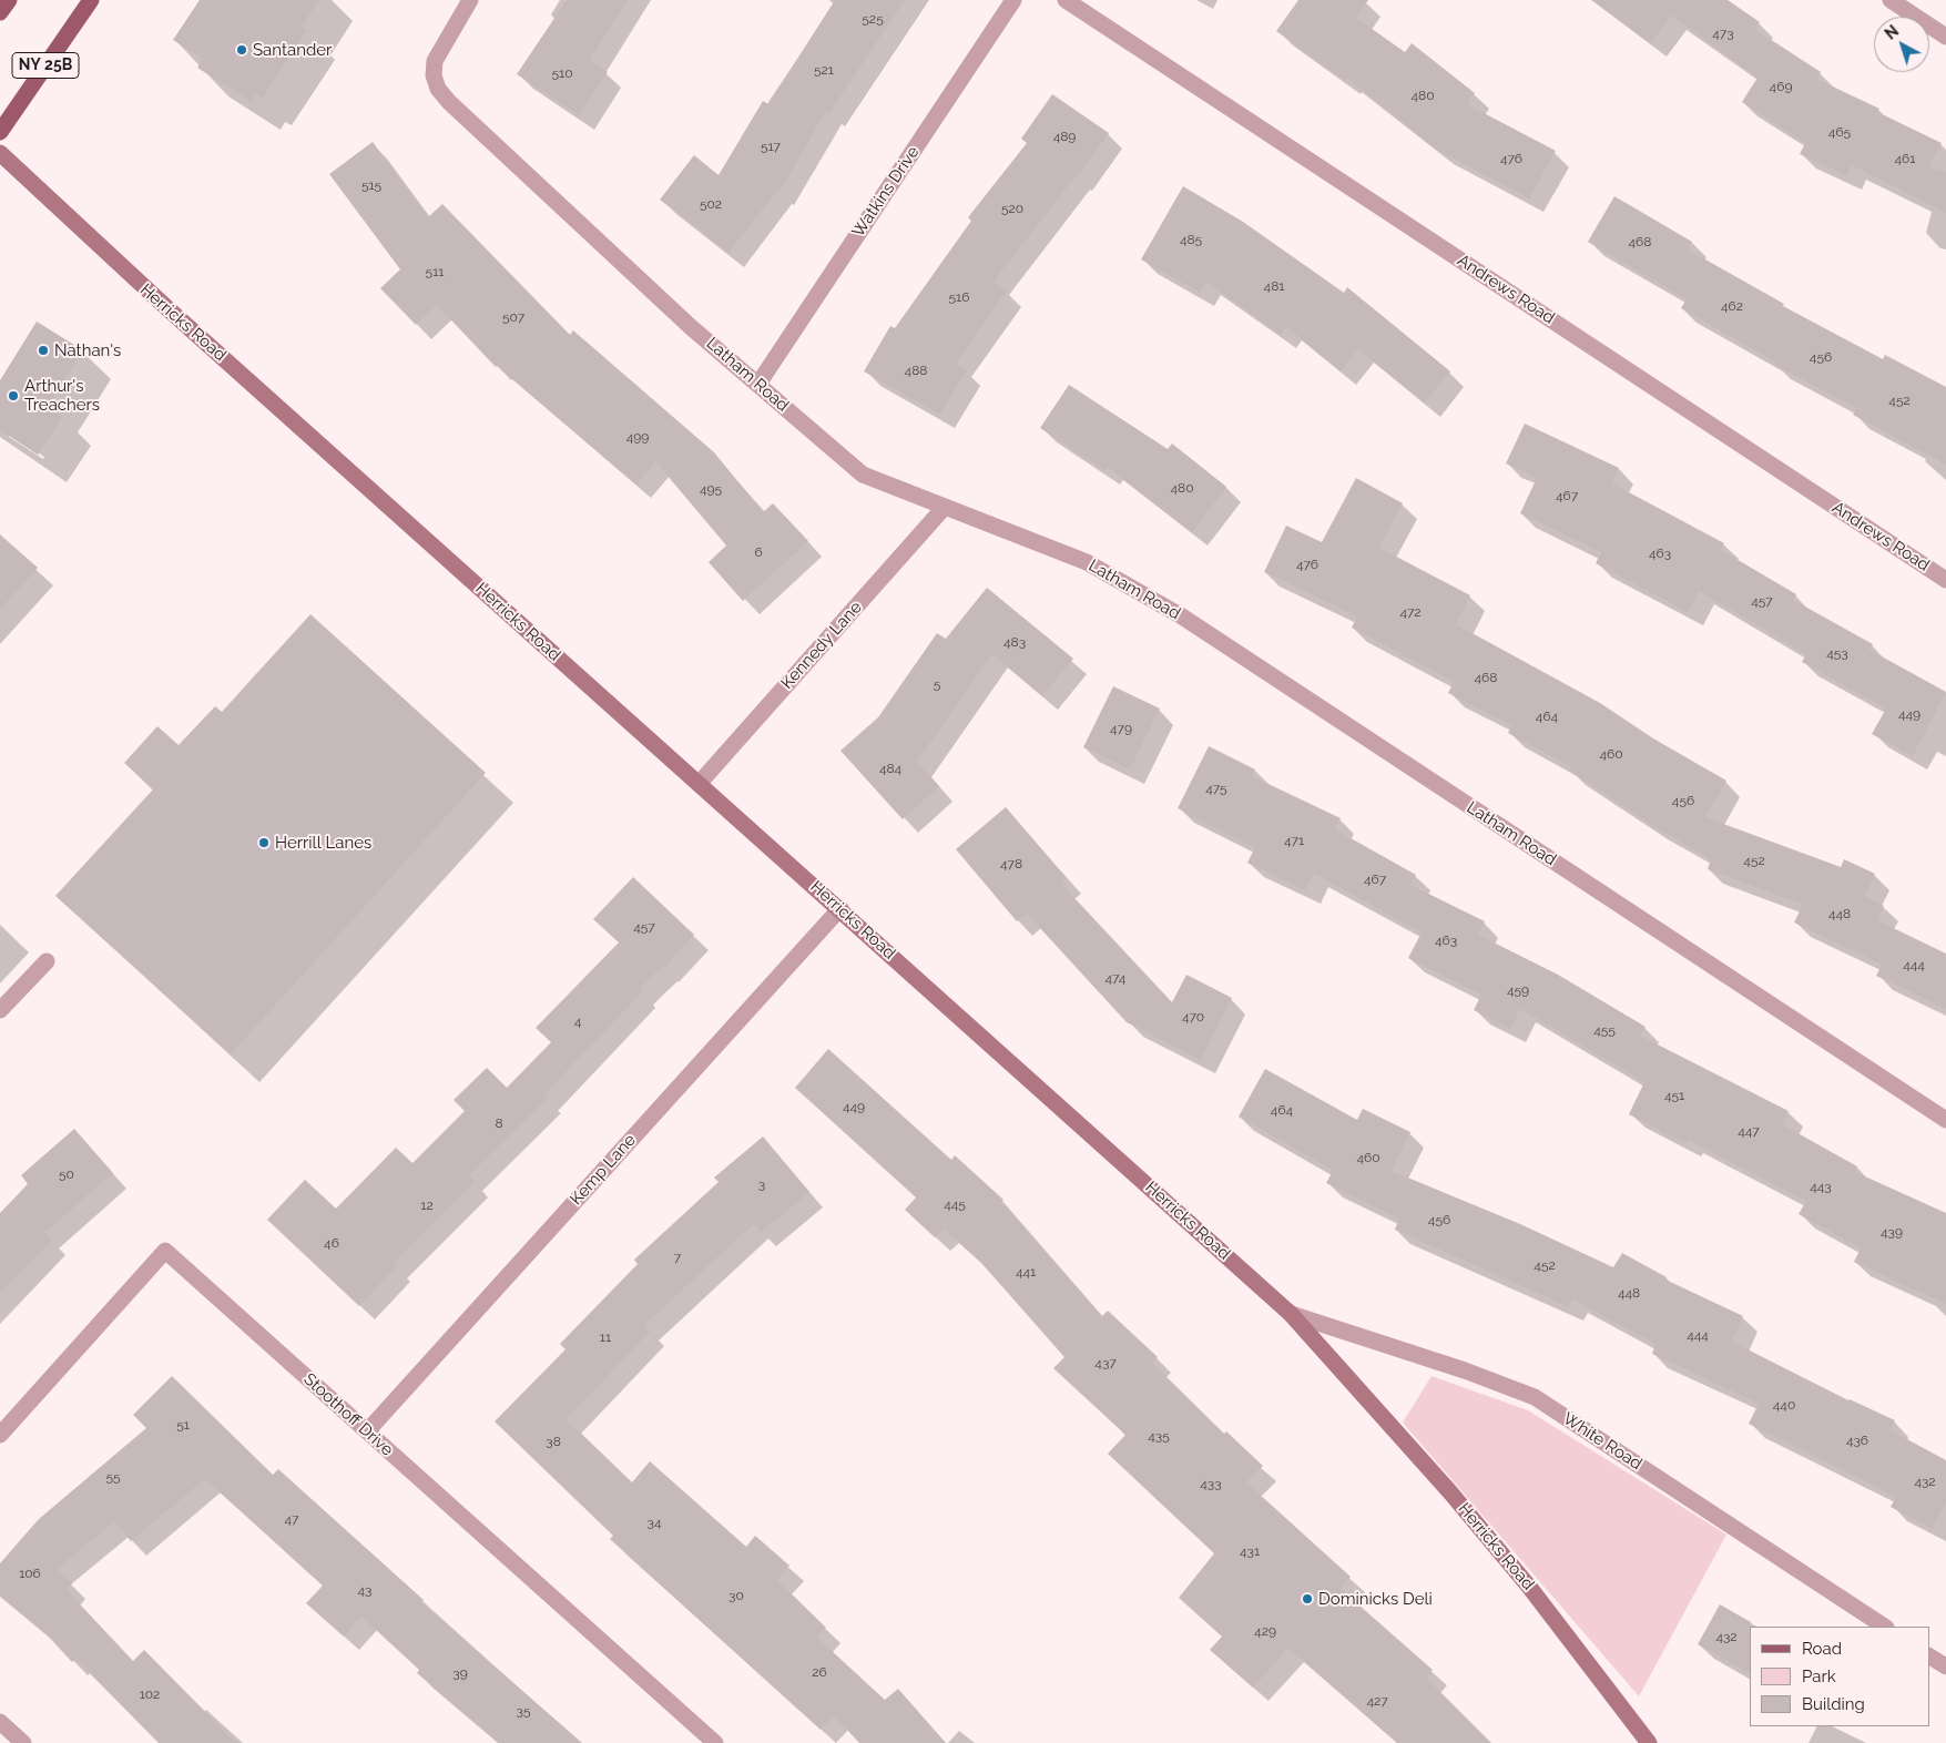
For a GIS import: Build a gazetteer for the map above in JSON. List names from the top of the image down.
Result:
{
  "streets": {
    "main road": ["NY 25B", "Herricks Road"],
    "street": [
      "Watkins Drive",
      "Andrews Road",
      "Latham Road",
      "Kennedy Lane",
      "Kemp Lane",
      "Stoothoff Drive",
      "White Road"
    ]
  },
  "crossings": [
    ["Watkins Drive", "Latham Road"],
    ["Herricks Road", "Kennedy Lane"],
    ["Herricks Road", "Kemp Lane"],
    ["Herricks Road", "White Road"],
    ["Latham Road", "Kennedy Lane"],
    ["Kemp Lane", "Stoothoff Drive"]
  ],
  "places": [
    "Santander",
    "Nathan's",
    "Arthur's Treachers",
    "Herrill Lanes",
    "Dominicks Deli"
  ],
  "house_numbers": [
    "525",
    "473",
    "521",
    "510",
    "469",
    "480",
    "465",
    "489",
    "517",
    "476",
    "461",
    "515",
    "502",
    "520",
    "485",
    "468",
    "511",
    "481",
    "516",
    "462",
    "507",
    "456",
    "488",
    "452",
    "499",
    "480",
    "495",
    "467",
    "6",
    "463",
    "476",
    "457",
    "472",
    "483",
    "453",
    "468",
    "5",
    "449",
    "464",
    "479",
    "460",
    "484",
    "475",
    "456",
    "471",
    "452",
    "478",
    "467",
    "448",
    "457",
    "463",
    "444",
    "474",
    "459",
    "470",
    "4",
    "455",
    "451",
    "449",
    "464",
    "8",
    "447",
    "460",
    "50",
    "3",
    "443",
    "445",
    "12",
    "456",
    "439",
    "46",
    "7",
    "452",
    "441",
    "448",
    "444",
    "11",
    "437",
    "440",
    "51",
    "435",
    "436",
    "38",
    "55",
    "432",
    "433",
    "47",
    "34",
    "431",
    "106",
    "43",
    "30",
    "429",
    "432",
    "26",
    "39",
    "102",
    "427",
    "35"
  ],
  "legend": ["Road", "Park", "Building"],
  "north": "top left"
}
